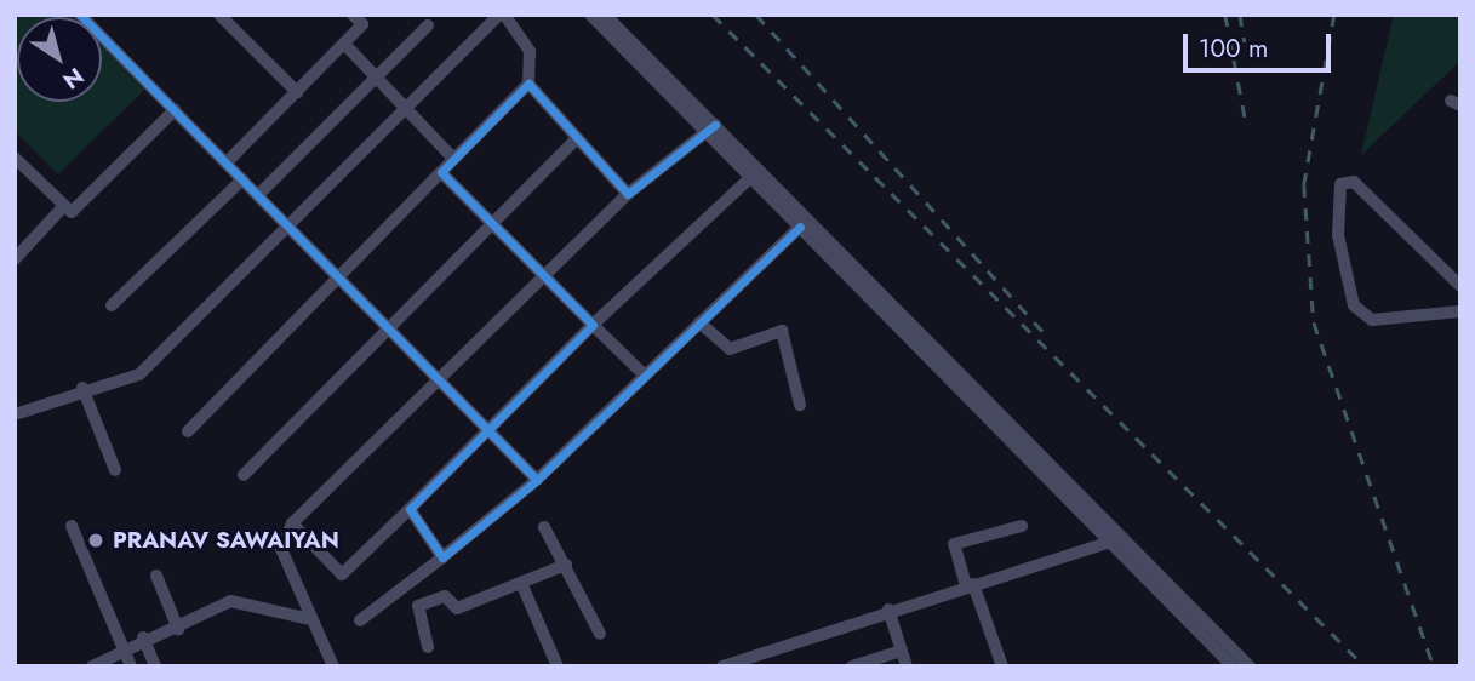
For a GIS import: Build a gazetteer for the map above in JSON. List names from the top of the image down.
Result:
{
  "places": ["PRANAV SAWAIYAN"],
  "scale_bar": "100 m",
  "north": "bottom right"
}
